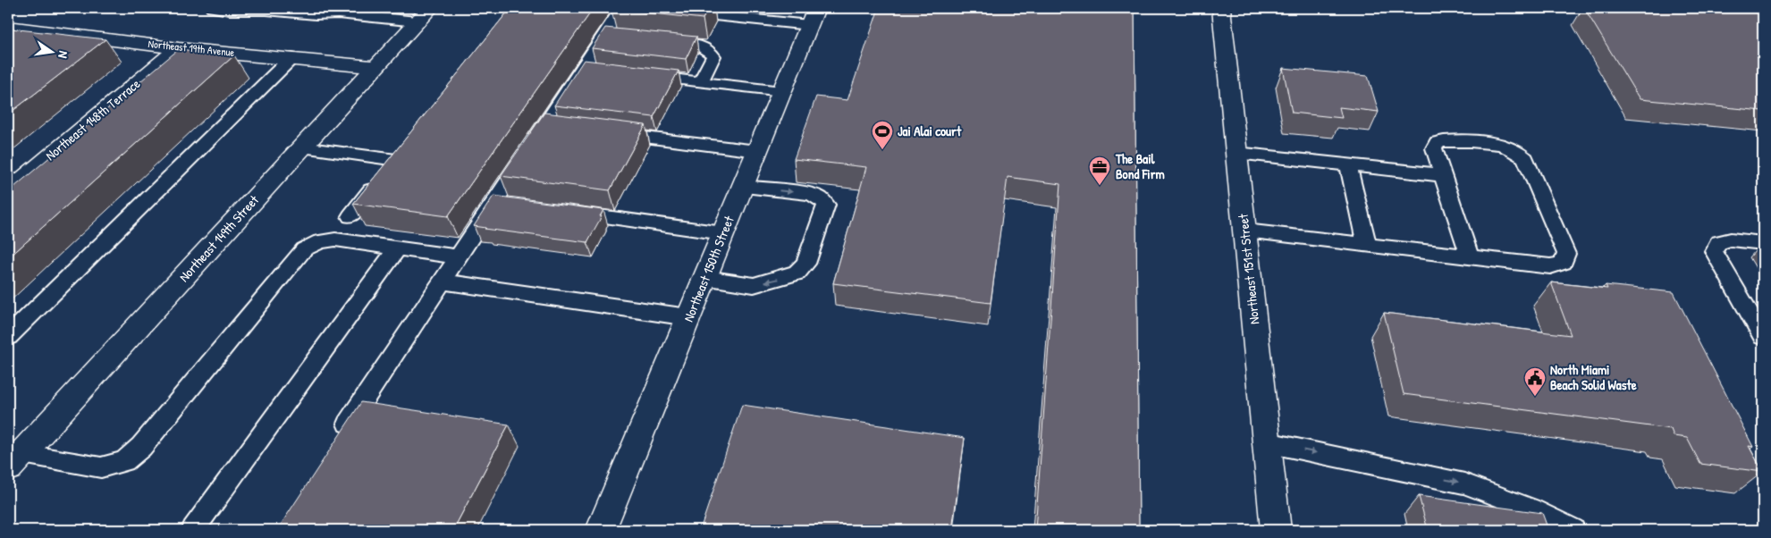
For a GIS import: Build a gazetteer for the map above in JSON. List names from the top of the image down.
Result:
{
  "streets": {
    "street": [
      "Northeast 19th Avenue",
      "Northeast 148th Terrace",
      "Northeast 149th Street",
      "Northeast 150th Street",
      "Northeast 151st Street"
    ]
  },
  "crossings": [
    ["Northeast 19th Avenue", "Northeast 148th Terrace"],
    ["Northeast 19th Avenue", "Northeast 149th Street"]
  ],
  "places": {
    "sports": ["Jai Alai court"],
    "office": ["The Bail Bond Firm"],
    "public building": ["North Miami Beach Solid Waste"]
  },
  "north": "right"
}
